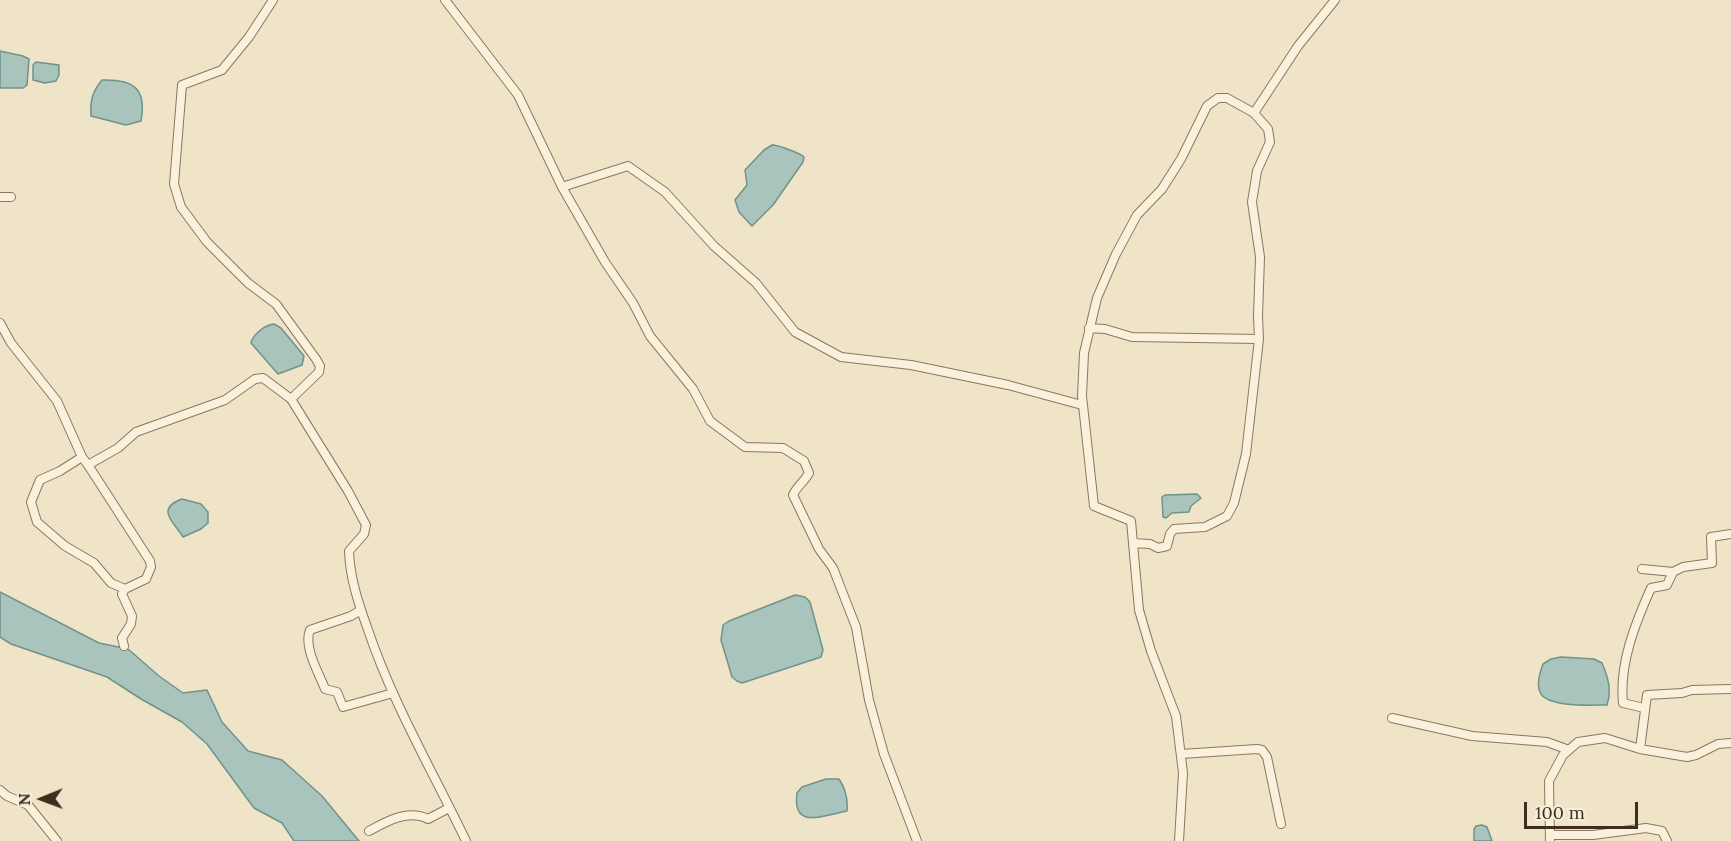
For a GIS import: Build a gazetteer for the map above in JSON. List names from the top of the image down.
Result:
{
  "scale_bar": "100 m",
  "north": "left"
}
